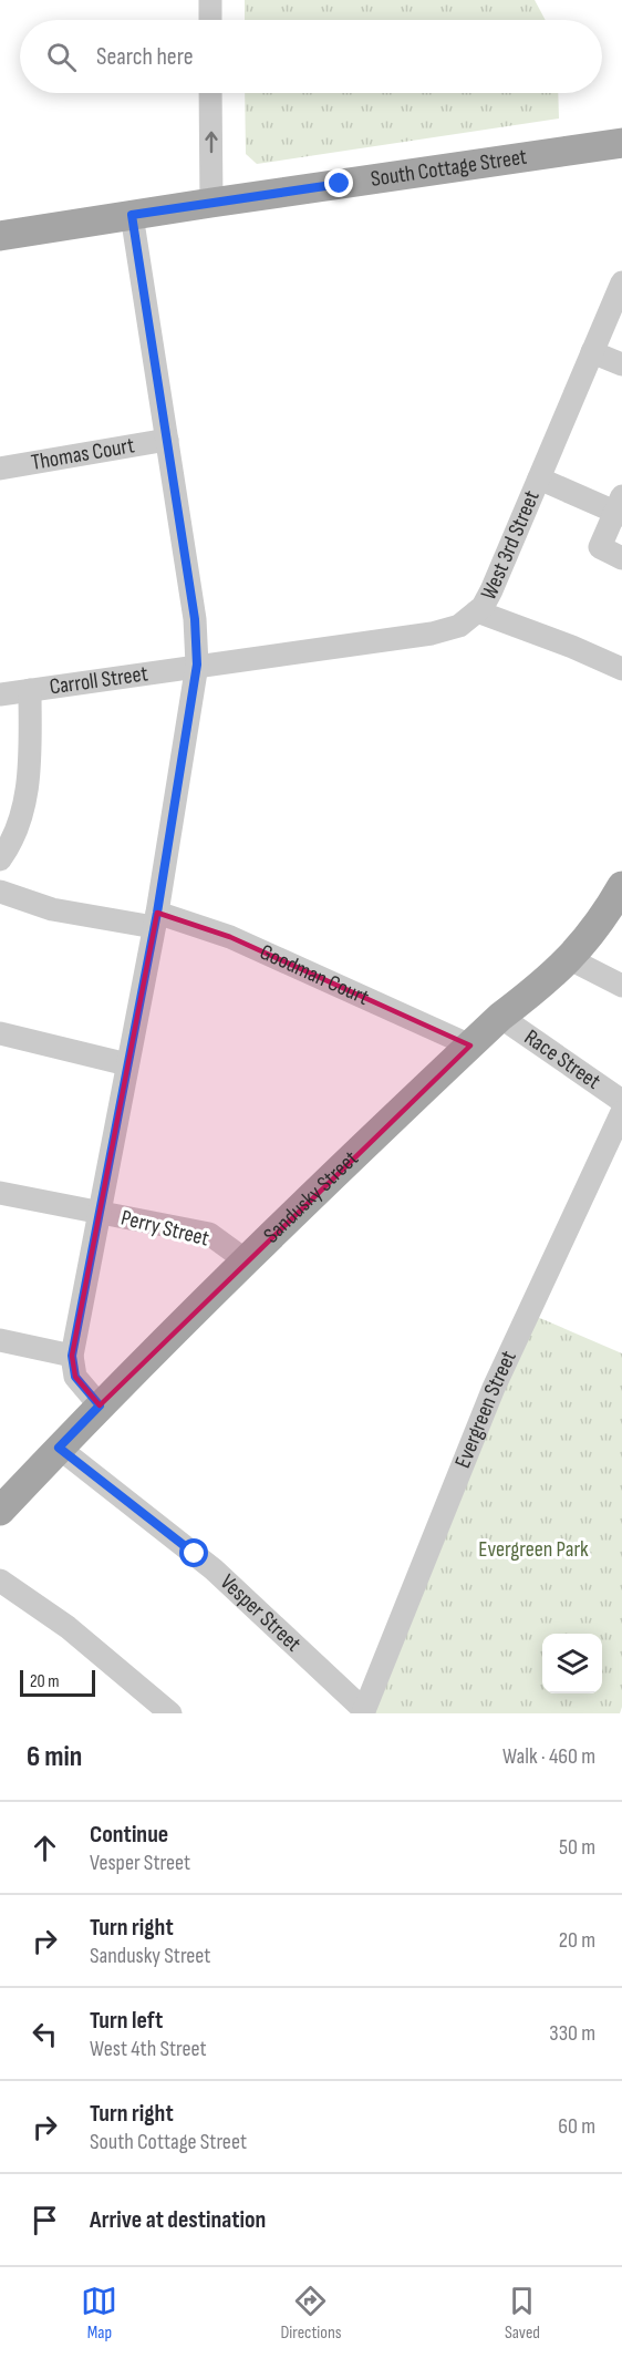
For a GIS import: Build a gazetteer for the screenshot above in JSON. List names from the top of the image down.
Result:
{
  "streets": {
    "main road": ["South Cottage Street", "Sandusky Street"],
    "street": [
      "Thomas Court",
      "West 3rd Street",
      "Carroll Street",
      "Goodman Court",
      "Race Street",
      "Perry Street",
      "Evergreen Street",
      "Vesper Street"
    ]
  },
  "crossings": [
    ["West 3rd Street", "Carroll Street"],
    ["Goodman Court", "Sandusky Street"],
    ["Race Street", "Sandusky Street"],
    ["Sandusky Street", "Perry Street"],
    ["Sandusky Street", "Vesper Street"],
    ["Evergreen Street", "Vesper Street"]
  ],
  "parks": ["Evergreen Park"],
  "scale_bar": "20 m",
  "page": {
    "search": "Search here",
    "scale": "20 m",
    "heading": ["6 min", "Walk · 460 m"],
    "list": [
      ["Continue", "Vesper Street", "50 m"],
      ["Turn right", "Sandusky Street", "20 m"],
      ["Turn left", "West 4th Street", "330 m"],
      ["Turn right", "South Cottage Street", "60 m"],
      "Arrive at destination"
    ],
    "nav": ["Map", "Directions", "Saved"]
  }
}
